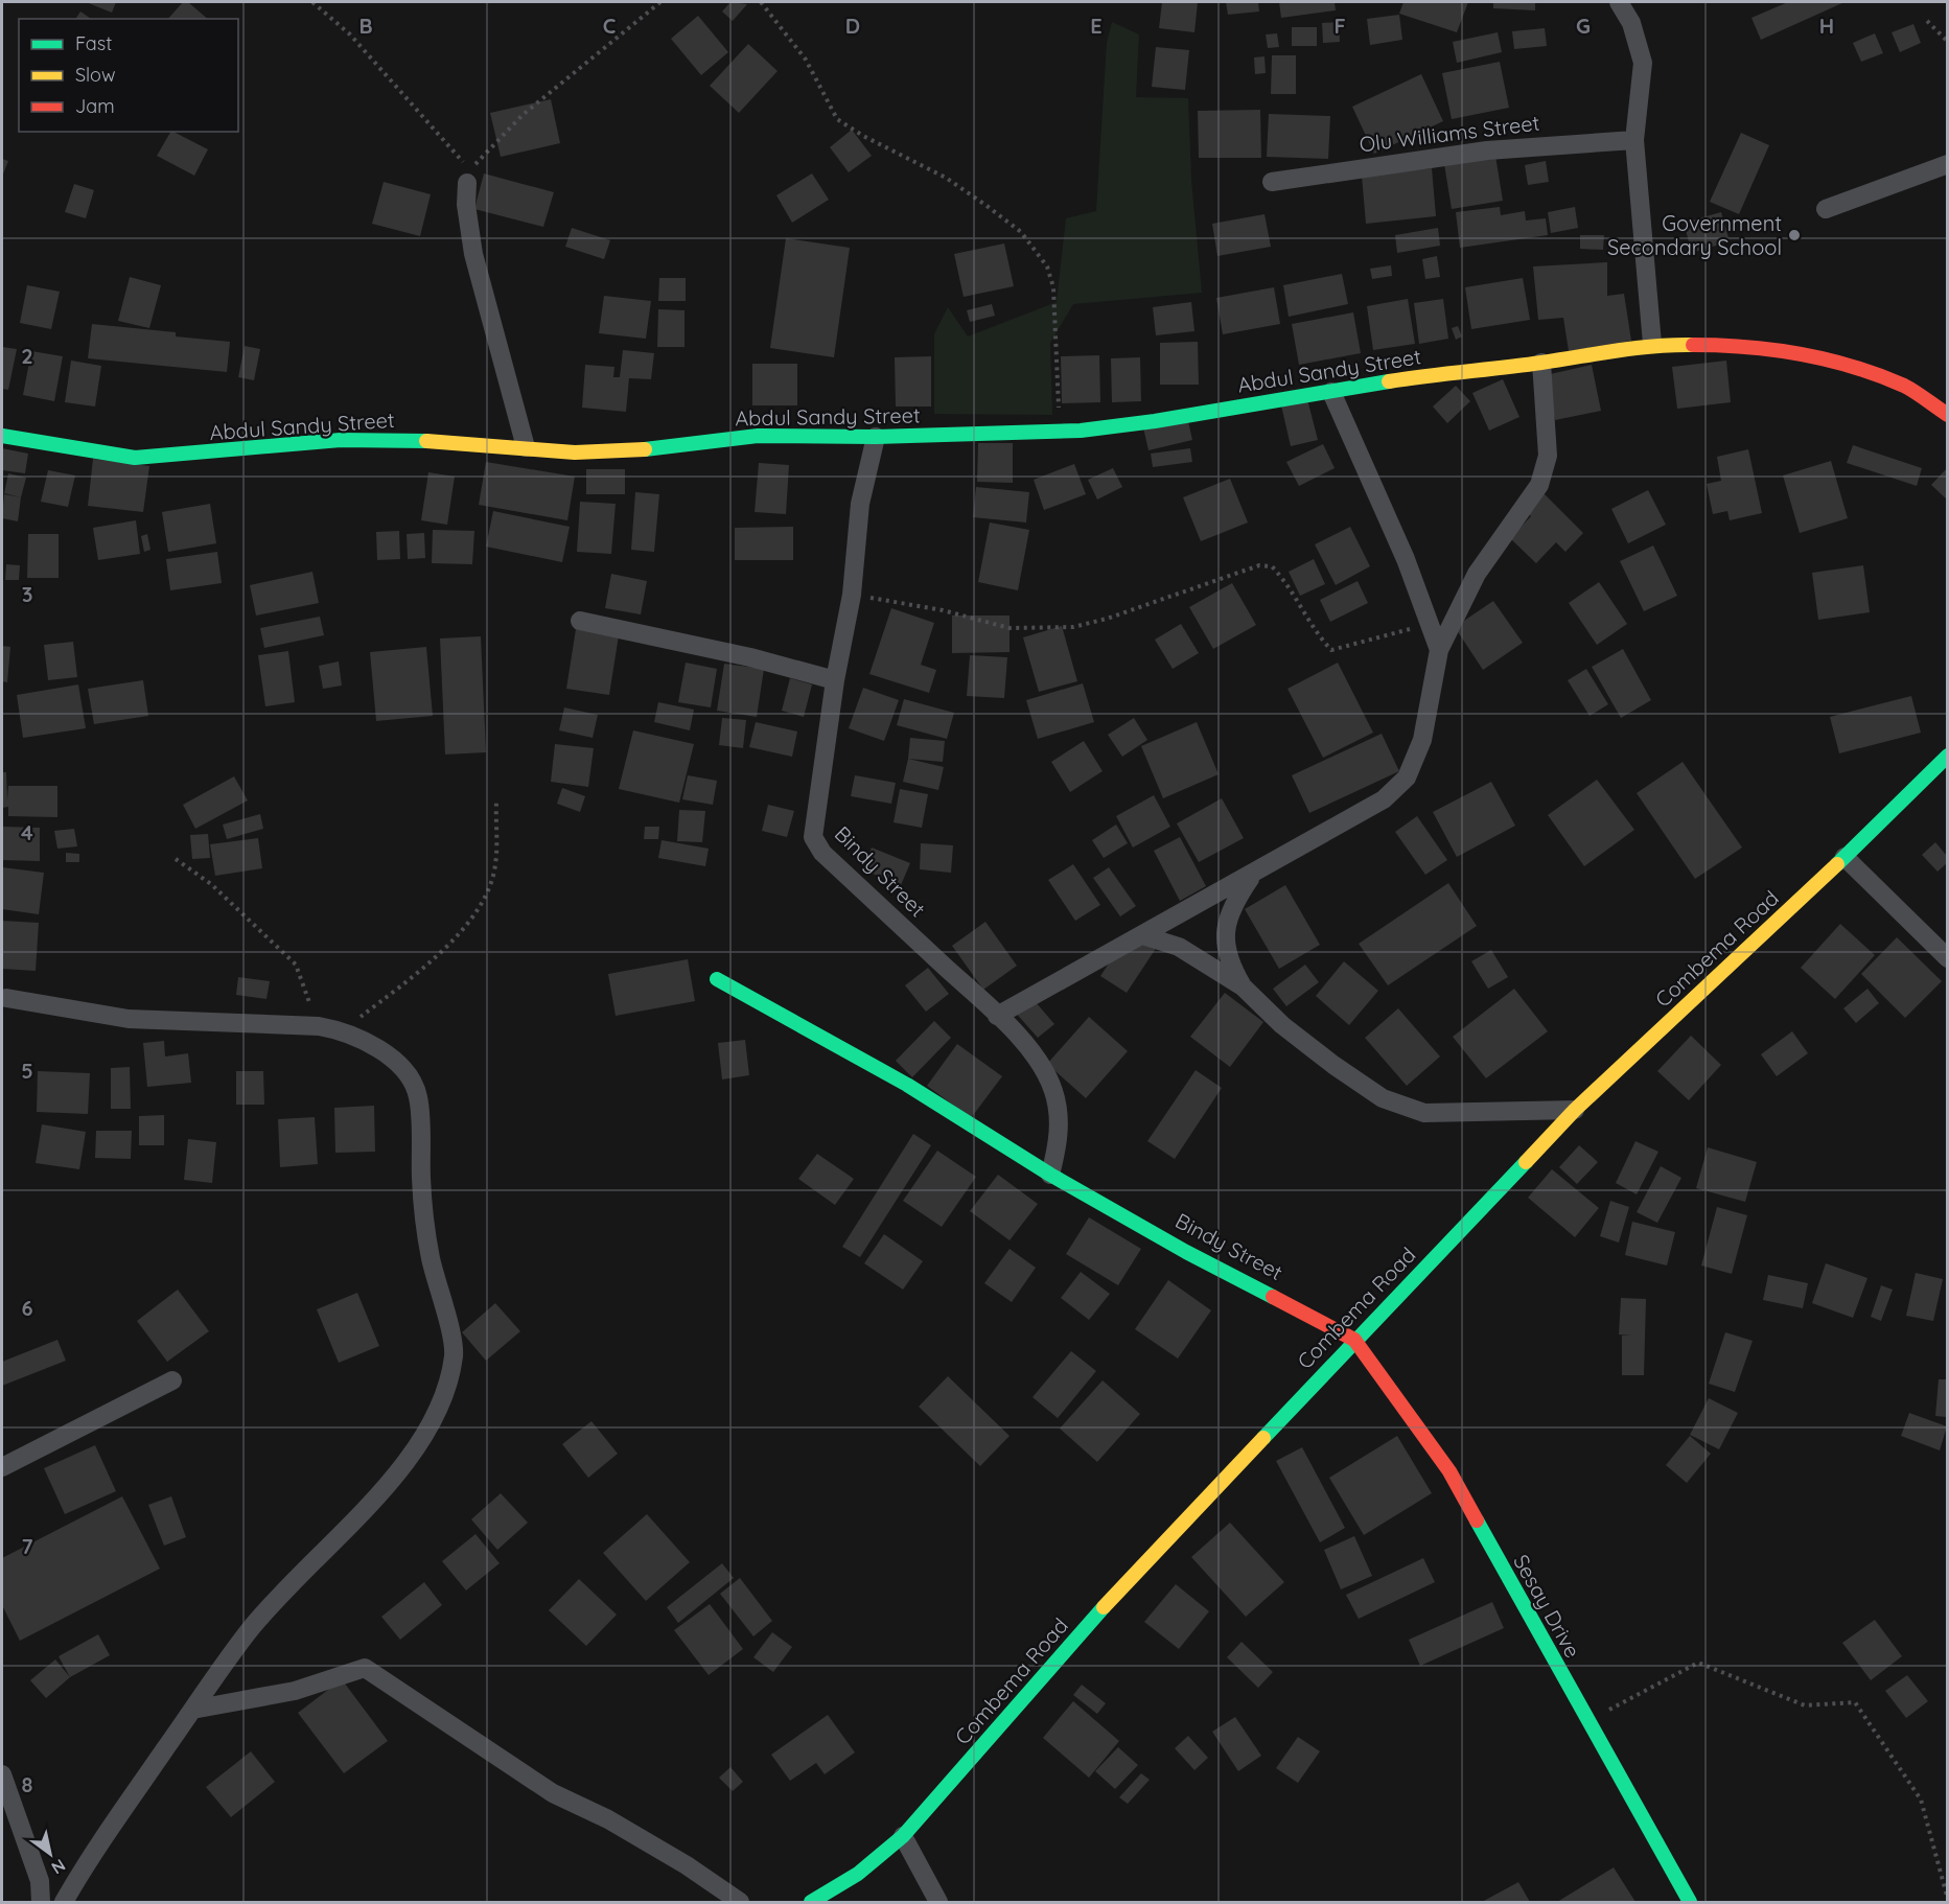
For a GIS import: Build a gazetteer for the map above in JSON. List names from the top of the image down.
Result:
{
  "streets": {
    "street": [
      "Olu Williams Street",
      "Abdul Sandy Street",
      "Bindy Street",
      "Combema Road",
      "Sesay Drive"
    ]
  },
  "crossings": [
    ["Abdul Sandy Street", "Bindy Street"],
    ["Bindy Street", "Combema Road"],
    ["Bindy Street", "Sesay Drive"],
    ["Combema Road", "Sesay Drive"]
  ],
  "places": ["Government Secondary School"],
  "legend": ["Fast", "Slow", "Jam"],
  "north": "bottom right",
  "grid": {
    "columns": [
      "B",
      "C",
      "D",
      "E",
      "F",
      "G",
      "H"
    ],
    "rows": [
      "2",
      "3",
      "4",
      "5",
      "6",
      "7",
      "8"
    ]
  }
}
